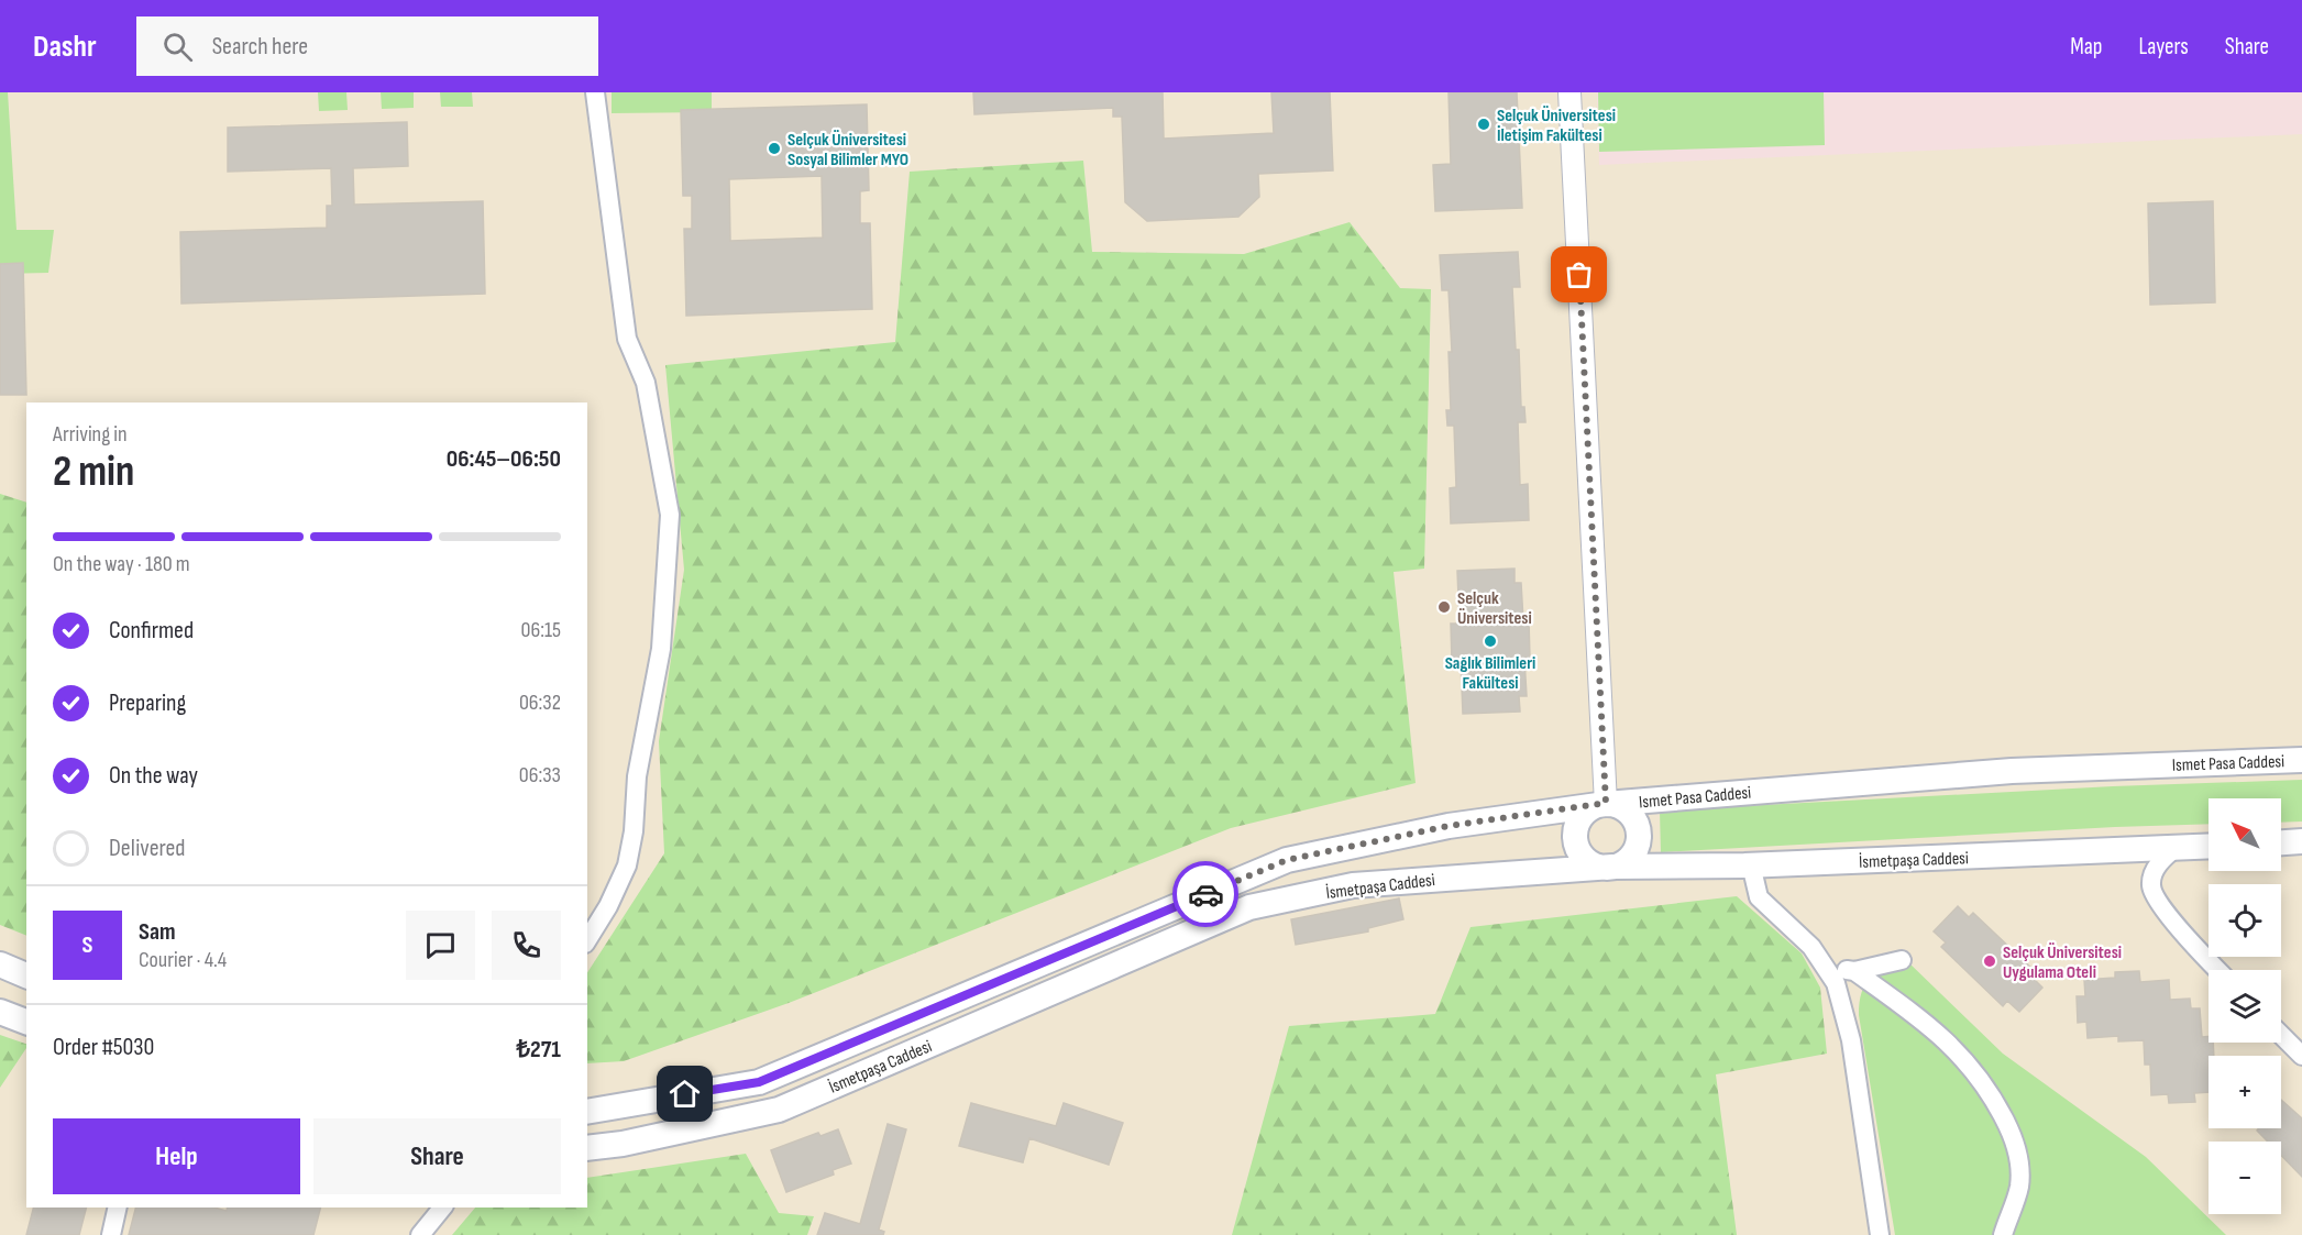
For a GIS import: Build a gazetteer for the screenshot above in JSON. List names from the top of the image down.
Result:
{
  "streets": {
    "main road": ["Ismet Pasa Caddesi", "İsmetpaşa Caddesi"]
  },
  "crossings": [
    ["Ismet Pasa Caddesi", "İsmetpaşa Caddesi"]
  ],
  "places": [
    "Selçuk Üniversitesi İletişim Fakültesi",
    "Selçuk Üniversitesi Sosyal Bilimler MYO",
    "Selçuk Üniversitesi",
    "Sağlık Bilimleri Fakültesi",
    "Selçuk Üniversitesi Uygulama Oteli"
  ],
  "north": "top left",
  "page": {
    "header": "Dashr",
    "search": "Search here",
    "nav": ["Map", "Layers", "Share"],
    "heading": ["2 min", "Arriving in", "06:45–06:50"],
    "panel": [
      "Sam",
      "Courier · 4.4",
      "Order #5030",
      "₺271"
    ],
    "bar": "On the way · 180 m",
    "list": [
      ["Confirmed", "06:15"],
      ["Preparing", "06:32"],
      ["On the way", "06:33"],
      "Delivered"
    ],
    "map_buttons": ["+", "−"],
    "round": "S",
    "buttons": ["Help", "Share"]
  }
}
